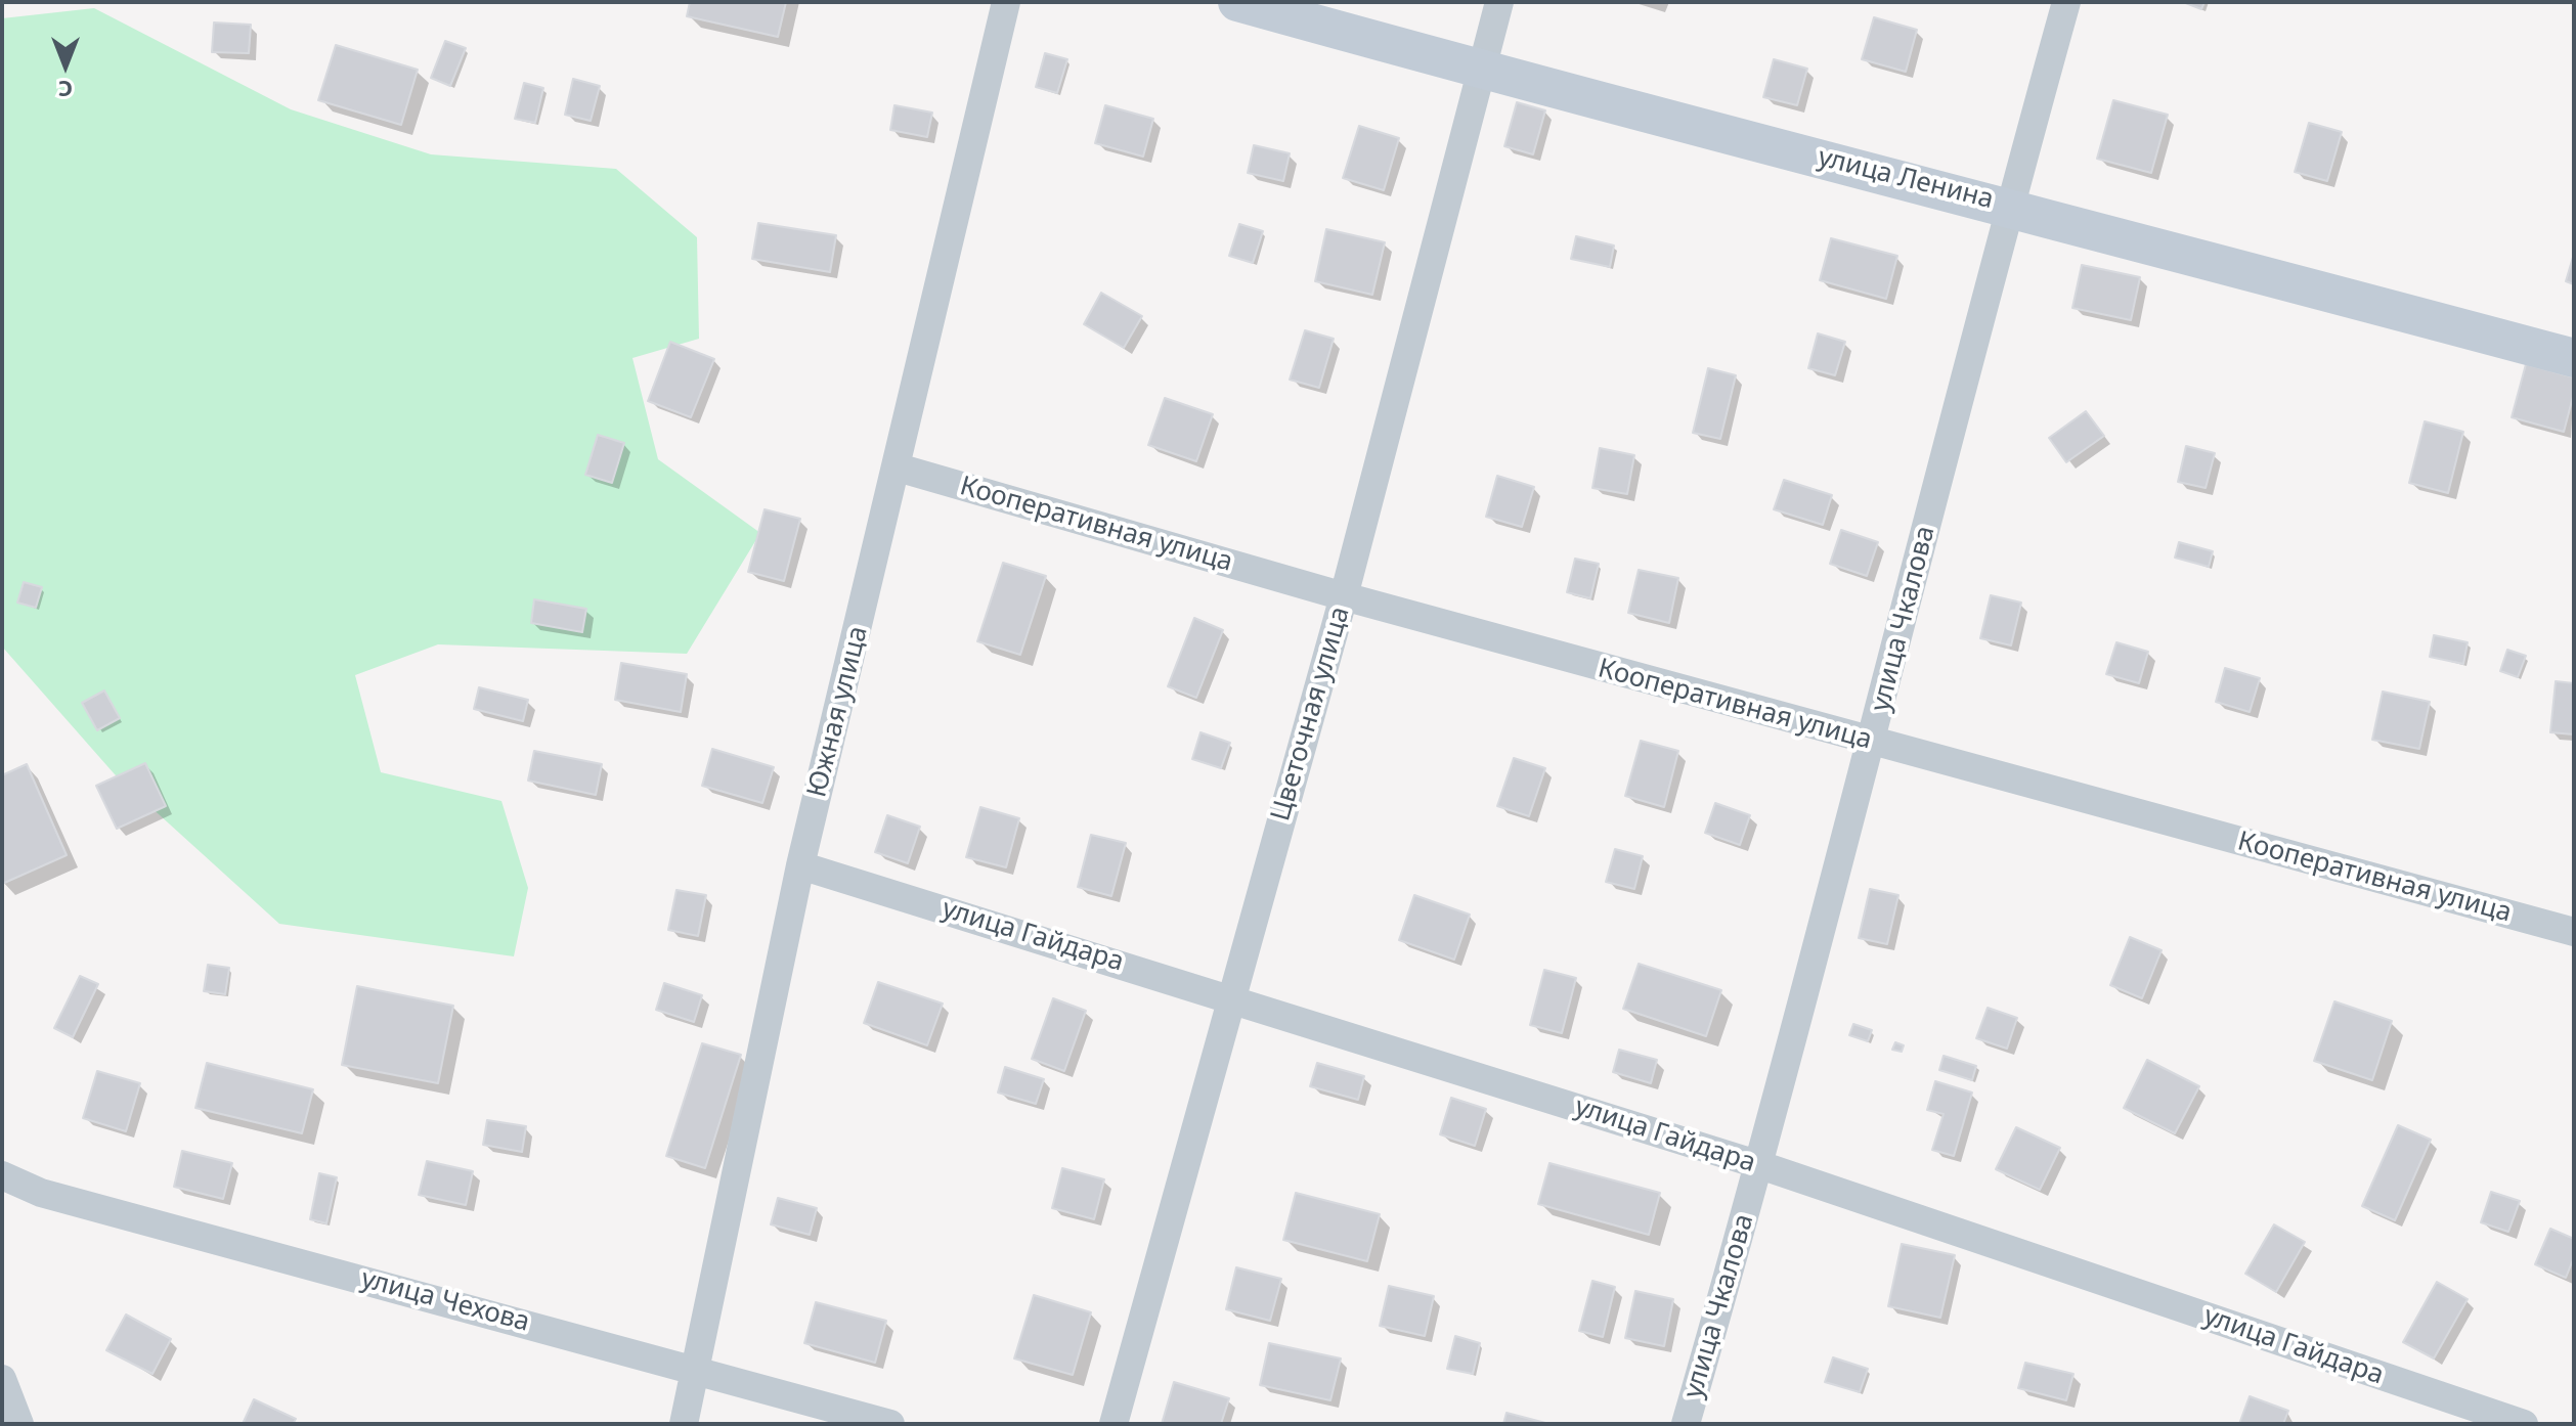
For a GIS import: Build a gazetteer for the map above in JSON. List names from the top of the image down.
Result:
{
  "streets": {
    "street": [
      "улица Ленина",
      "Кооперативная улица",
      "улица Чкалова",
      "Южная улица",
      "Цветочная улица",
      "улица Гайдара",
      "улица Чехова"
    ]
  },
  "crossings": [
    ["улица Ленина", "улица Чкалова"],
    ["улица Ленина", "Цветочная улица"],
    ["Кооперативная улица", "улица Чкалова"],
    ["Кооперативная улица", "Южная улица"],
    ["Кооперативная улица", "Цветочная улица"],
    ["улица Чкалова", "улица Гайдара"],
    ["Южная улица", "улица Гайдара"],
    ["Южная улица", "улица Чехова"],
    ["Цветочная улица", "улица Гайдара"]
  ],
  "north": "bottom"
}
